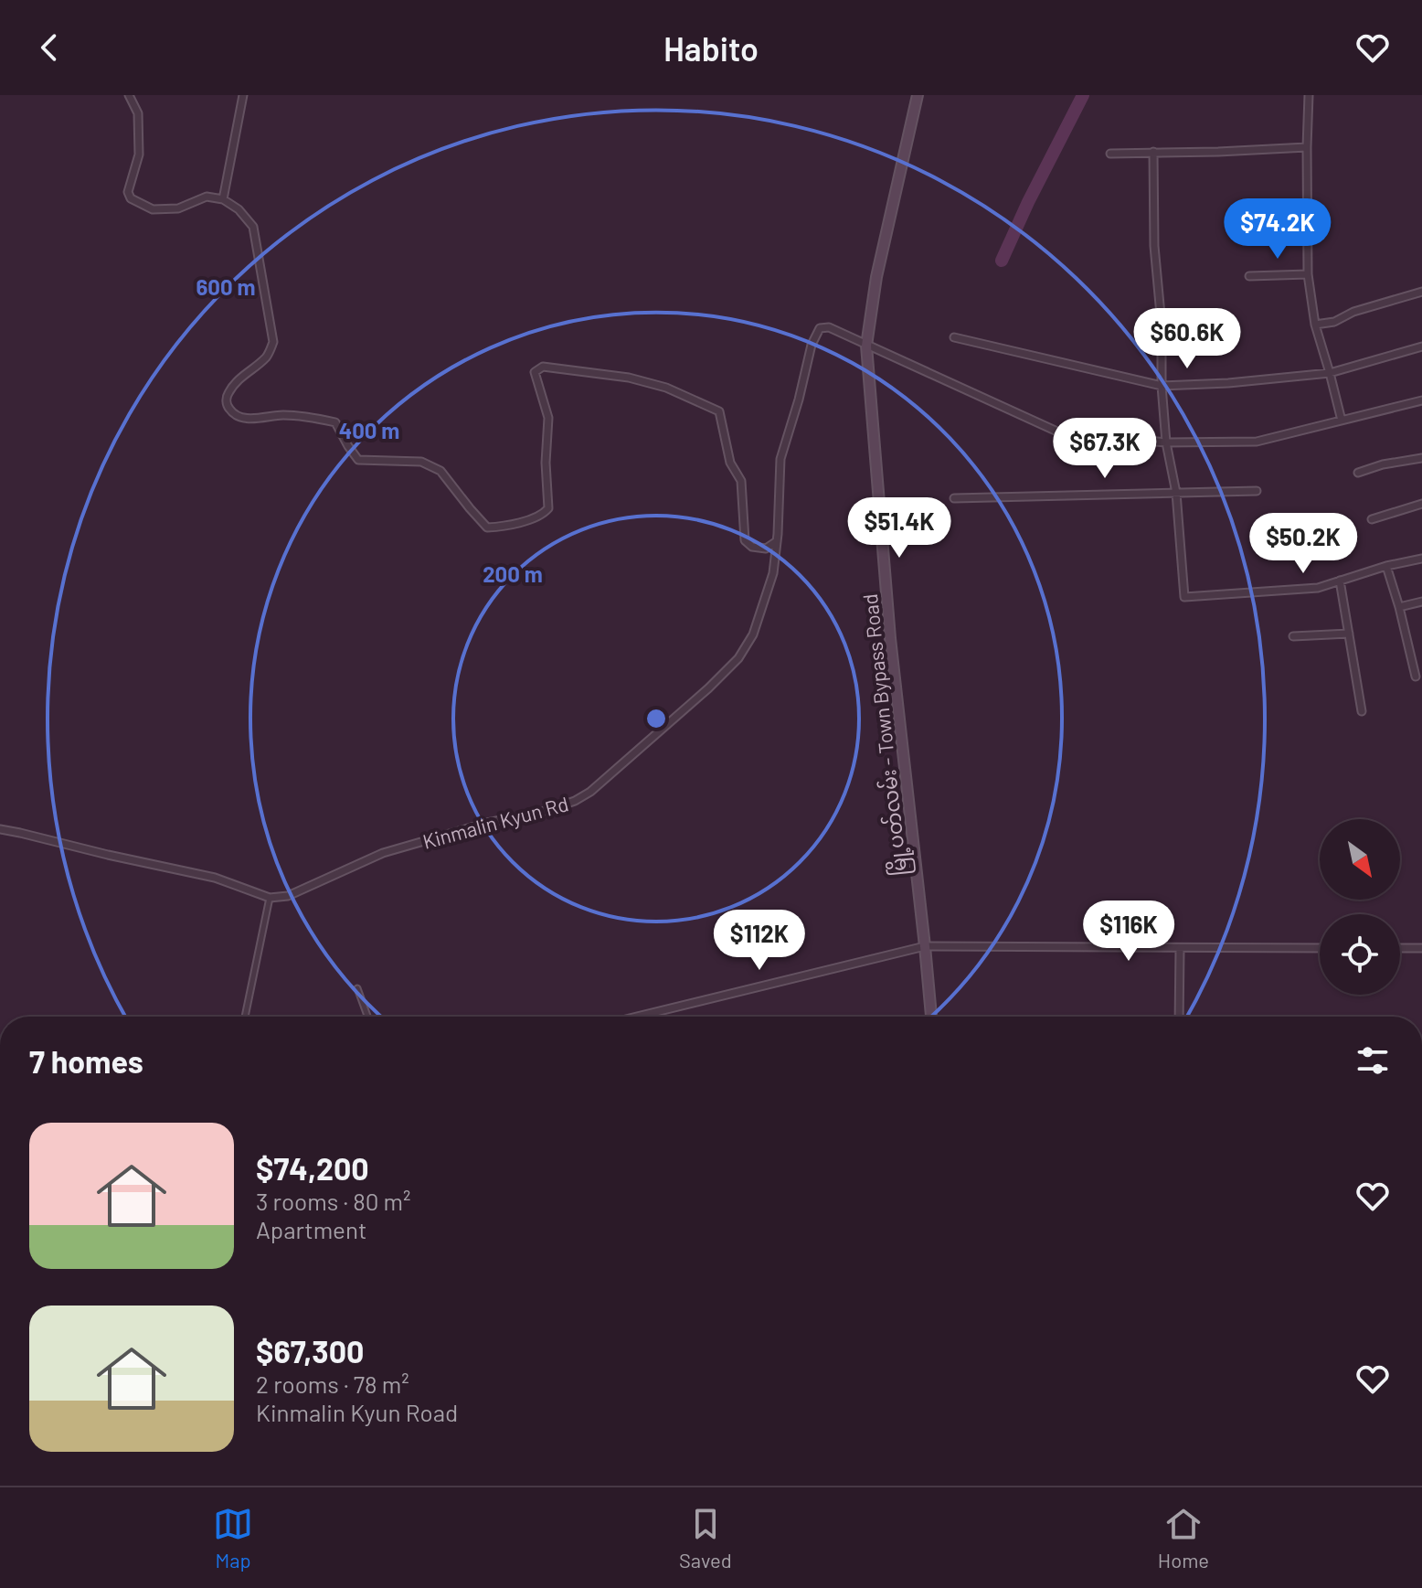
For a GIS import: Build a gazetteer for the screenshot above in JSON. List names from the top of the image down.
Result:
{
  "streets": {
    "main road": ["မြို့ပတ်လမ်း - Town Bypass Road"],
    "street": ["Kinmalin Kyun Rd"]
  },
  "crossings": [
    ["မြို့ပတ်လမ်း - Town Bypass Road", "Kinmalin Kyun Rd"]
  ],
  "north": "bottom right",
  "page": {
    "header": "Habito",
    "price": [
      "$74.2K",
      "$60.6K",
      "$67.3K",
      "$51.4K",
      "$50.2K",
      "$116K",
      "$112K"
    ],
    "heading": "7 homes",
    "list": [
      {
        "name": "$74,200",
        "note": "3 rooms · 80 m² · Apartment"
      },
      {
        "name": "$67,300",
        "note": "2 rooms · 78 m² · Kinmalin Kyun Road"
      }
    ],
    "tabs": ["Map", "Saved", "Home"]
  },
  "rings": ["600 m", "400 m", "200 m"]
}
